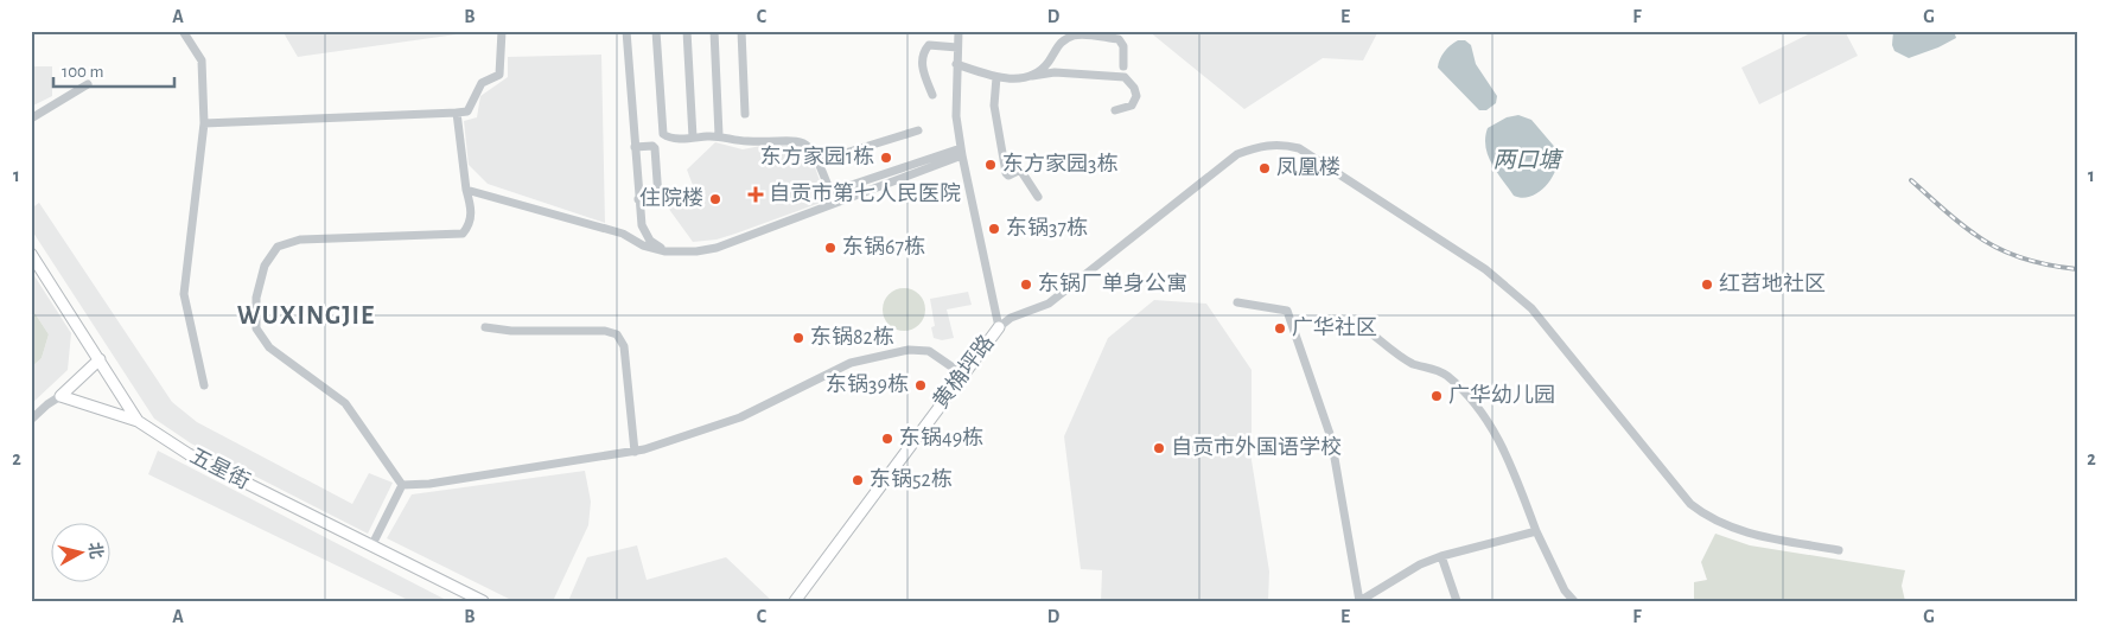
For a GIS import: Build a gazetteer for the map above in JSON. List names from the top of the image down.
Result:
{
  "streets": {
    "main road": ["黄桷坪路", "五星街"]
  },
  "districts": ["WUXINGJIE"],
  "water": ["两口塘"],
  "places": {
    "other": [
      "东方家园1栋",
      "东方家园3栋",
      "凤凰楼",
      "住院楼",
      "东锅37栋",
      "东锅67栋",
      "东锅厂单身公寓",
      "红苕地社区",
      "广华社区",
      "东锅82栋",
      "东锅39栋",
      "广华幼儿园",
      "东锅49栋",
      "自贡市外国语学校",
      "东锅52栋"
    ],
    "health": ["自贡市第七人民医院"]
  },
  "scale_bar": "100 m",
  "north": "right",
  "grid": {
    "columns": [
      "A",
      "B",
      "C",
      "D",
      "E",
      "F",
      "G"
    ],
    "rows": ["1", "2"]
  }
}
